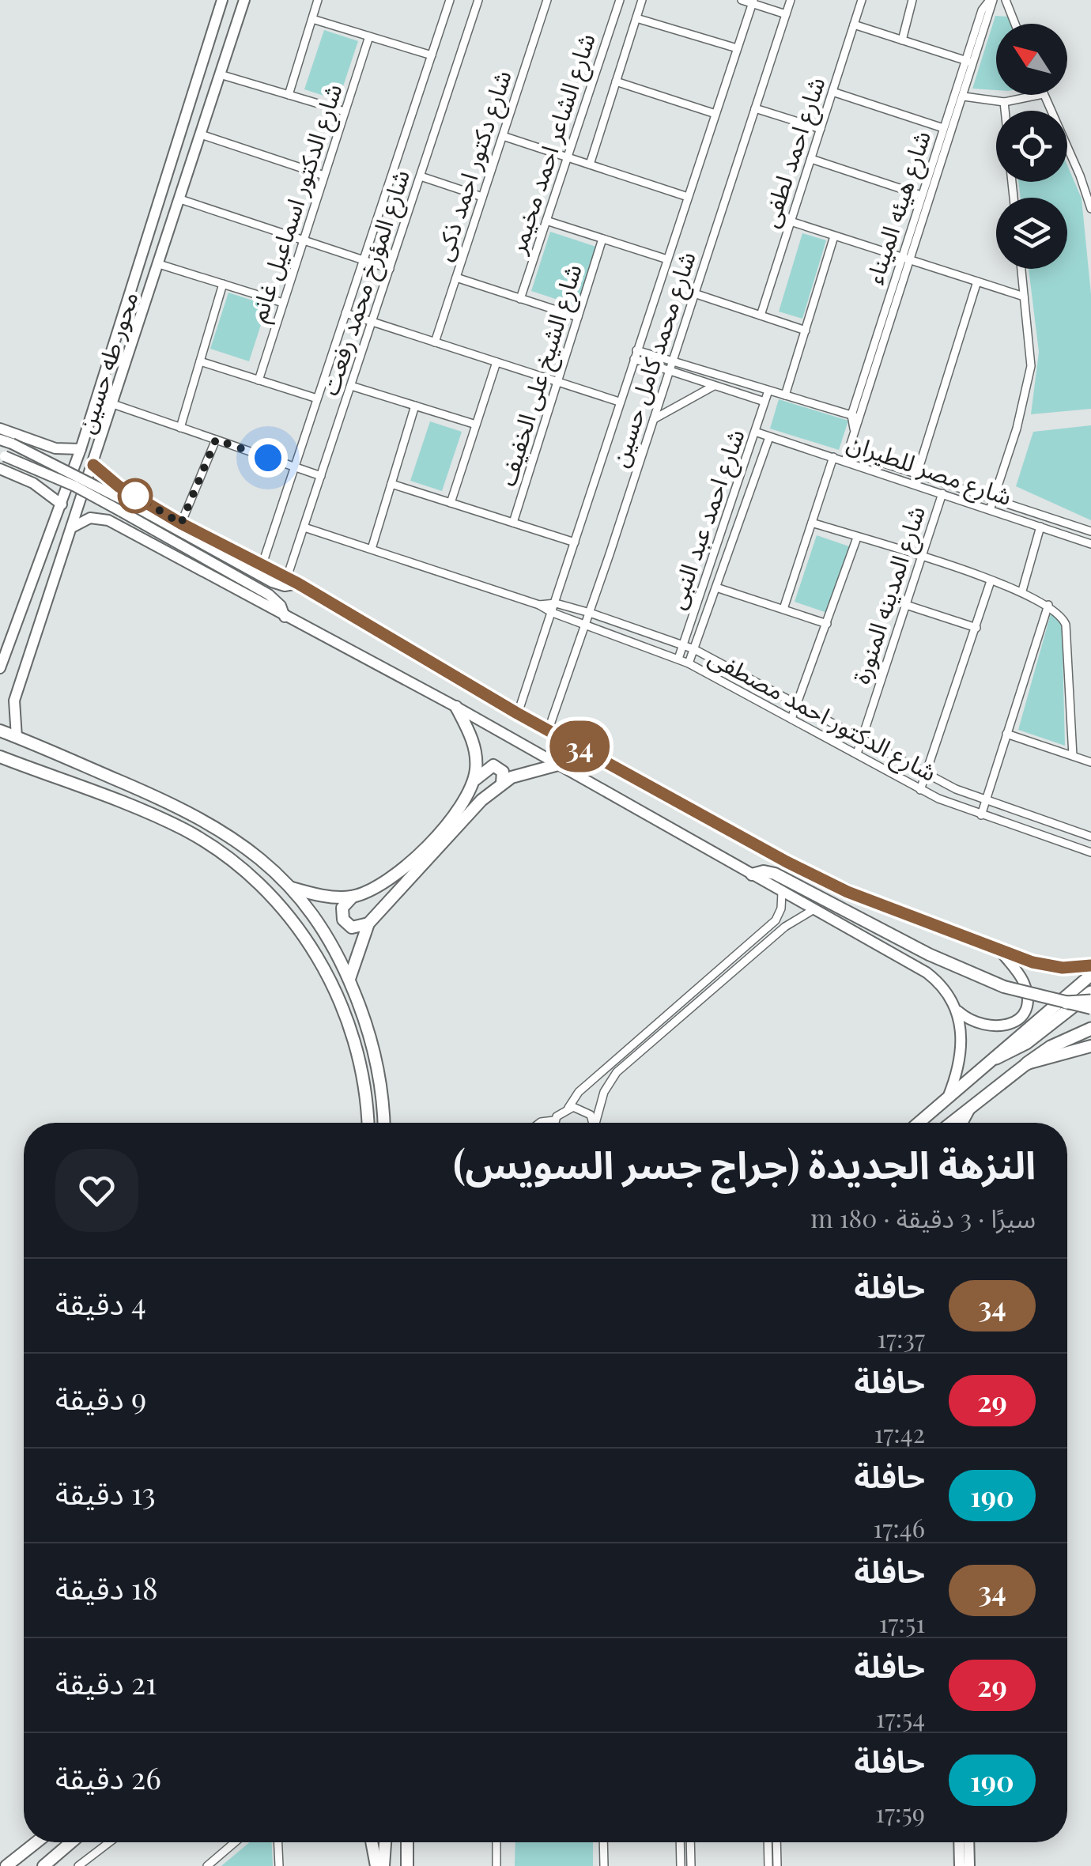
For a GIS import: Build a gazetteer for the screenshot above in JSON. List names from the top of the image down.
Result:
{
  "streets": {
    "main road": ["محور طه حسين"],
    "street": [
      "شارع الشاعر احمد مخيمر",
      "شارع احمد لطفى",
      "شارع دكتور احمد ذكى",
      "شارع الدكتور اسماعيل غانم",
      "شارع هيئه الميناء",
      "شارع المؤرخ محمد رفعت",
      "شارع محمد كامل حسين",
      "شارع الشيخ على الخفيف",
      "شارع مصر للطيران",
      "شارع احمد عبد النبى",
      "شارع المدينه المنورة",
      "شارع الدكتور احمد مصطفى"
    ]
  },
  "crossings": [
    ["شارع هيئه الميناء", "شارع مصر للطيران"],
    ["شارع المؤرخ محمد رفعت", "شارع الدكتور احمد مصطفى"],
    ["شارع محمد كامل حسين", "شارع الدكتور احمد مصطفى"],
    ["شارع مصر للطيران", "شارع احمد عبد النبى"],
    ["شارع مصر للطيران", "شارع المدينه المنورة"],
    ["شارع احمد عبد النبى", "شارع الدكتور احمد مصطفى"],
    ["شارع المدينه المنورة", "شارع الدكتور احمد مصطفى"]
  ],
  "lines": ["bus line 34"],
  "north": "top left",
  "page": {
    "on_map": "34",
    "heading": ["النزهة الجديدة (جراج جسر السويس)", "سيرًا · 3 دقيقة · 180 m"],
    "list": [
      {
        "mark": "34",
        "name": "حافلة",
        "note": "17:37",
        "value": "4 دقيقة"
      },
      {
        "mark": "29",
        "name": "حافلة",
        "note": "17:42",
        "value": "9 دقيقة"
      },
      {
        "mark": "190",
        "name": "حافلة",
        "note": "17:46",
        "value": "13 دقيقة"
      },
      {
        "mark": "34",
        "name": "حافلة",
        "note": "17:51",
        "value": "18 دقيقة"
      },
      {
        "mark": "29",
        "name": "حافلة",
        "note": "17:54",
        "value": "21 دقيقة"
      },
      {
        "mark": "190",
        "name": "حافلة",
        "note": "17:59",
        "value": "26 دقيقة"
      }
    ]
  }
}
